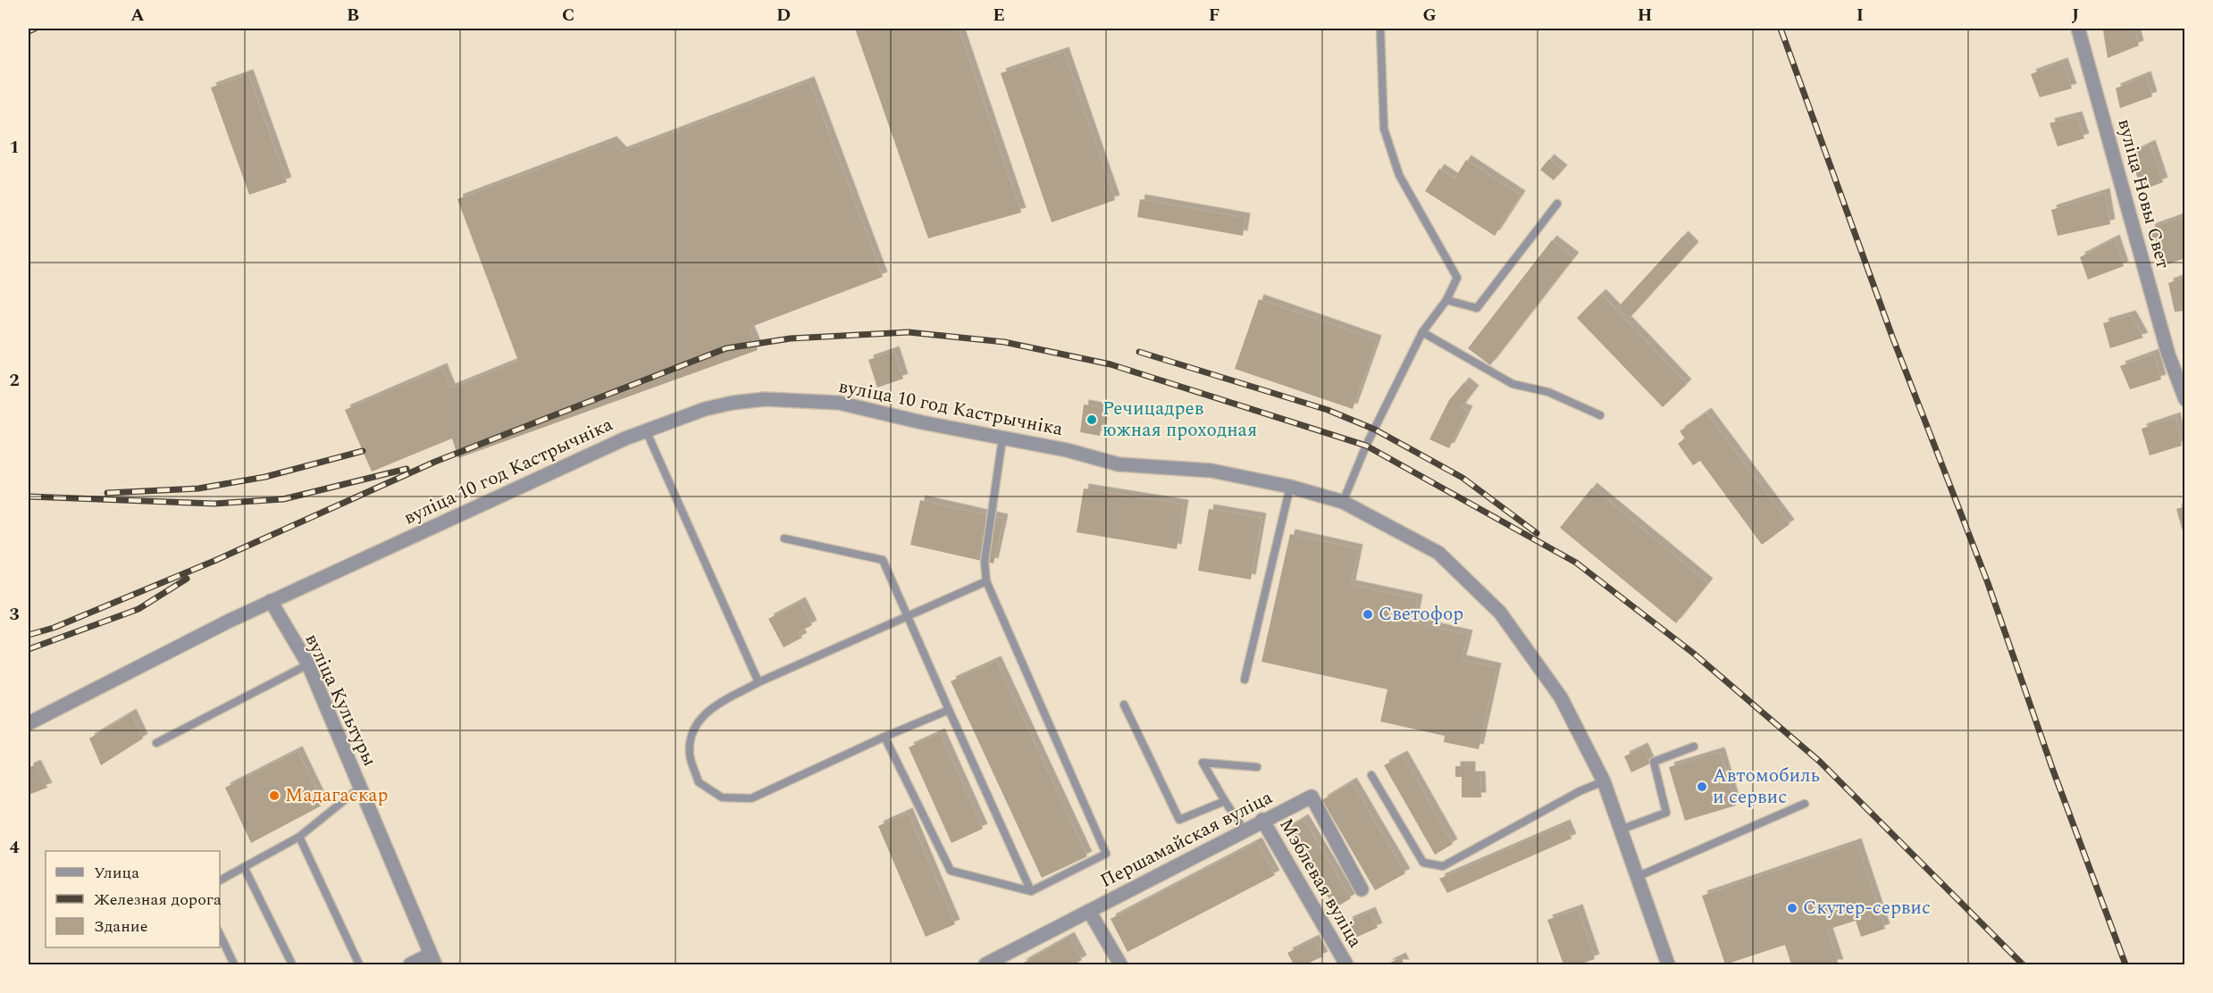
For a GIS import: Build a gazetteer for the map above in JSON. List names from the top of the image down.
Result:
{
  "streets": {
    "street": [
      "вуліца Новы Свет",
      "вуліца 10 год Кастрычніка",
      "вуліца Культуры",
      "Першамайская вуліца",
      "Мэблевая вуліца"
    ]
  },
  "crossings": [
    ["вуліца 10 год Кастрычніка", "вуліца Культуры"],
    ["Першамайская вуліца", "Мэблевая вуліца"]
  ],
  "places": [
    "Речицадрев южная проходная",
    "Светофор",
    "Автомобиль и сервис",
    "Мадагаскар",
    "Скутер-сервис"
  ],
  "legend": ["Улица", "Железная дорога", "Здание"],
  "grid": {
    "columns": [
      "A",
      "B",
      "C",
      "D",
      "E",
      "F",
      "G",
      "H",
      "I",
      "J"
    ],
    "rows": [
      "1",
      "2",
      "3",
      "4"
    ]
  }
}
